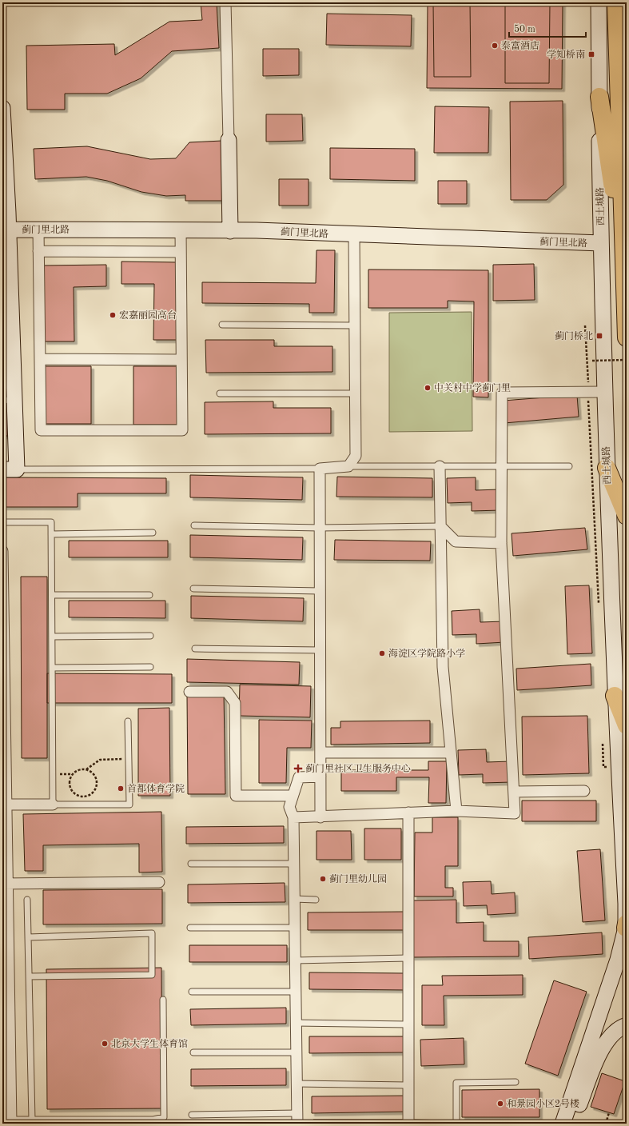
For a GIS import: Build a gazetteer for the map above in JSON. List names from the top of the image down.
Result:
{
  "streets": {
    "street": ["西土城路", "蓟门里北路"]
  },
  "crossings": [
    ["西土城路", "蓟门里北路"]
  ],
  "places": {
    "other": [
      "泰富酒店",
      "宏嘉丽园高台",
      "中关村中学蓟门里",
      "海淀区学院路小学",
      "首都体育学院",
      "蓟门里幼儿园",
      "北京大学生体育馆",
      "和景园小区2号楼"
    ],
    "transit": ["学知桥南", "蓟门桥北"],
    "health": ["蓟门里社区卫生服务中心"]
  },
  "scale_bar": "50 m"
}
